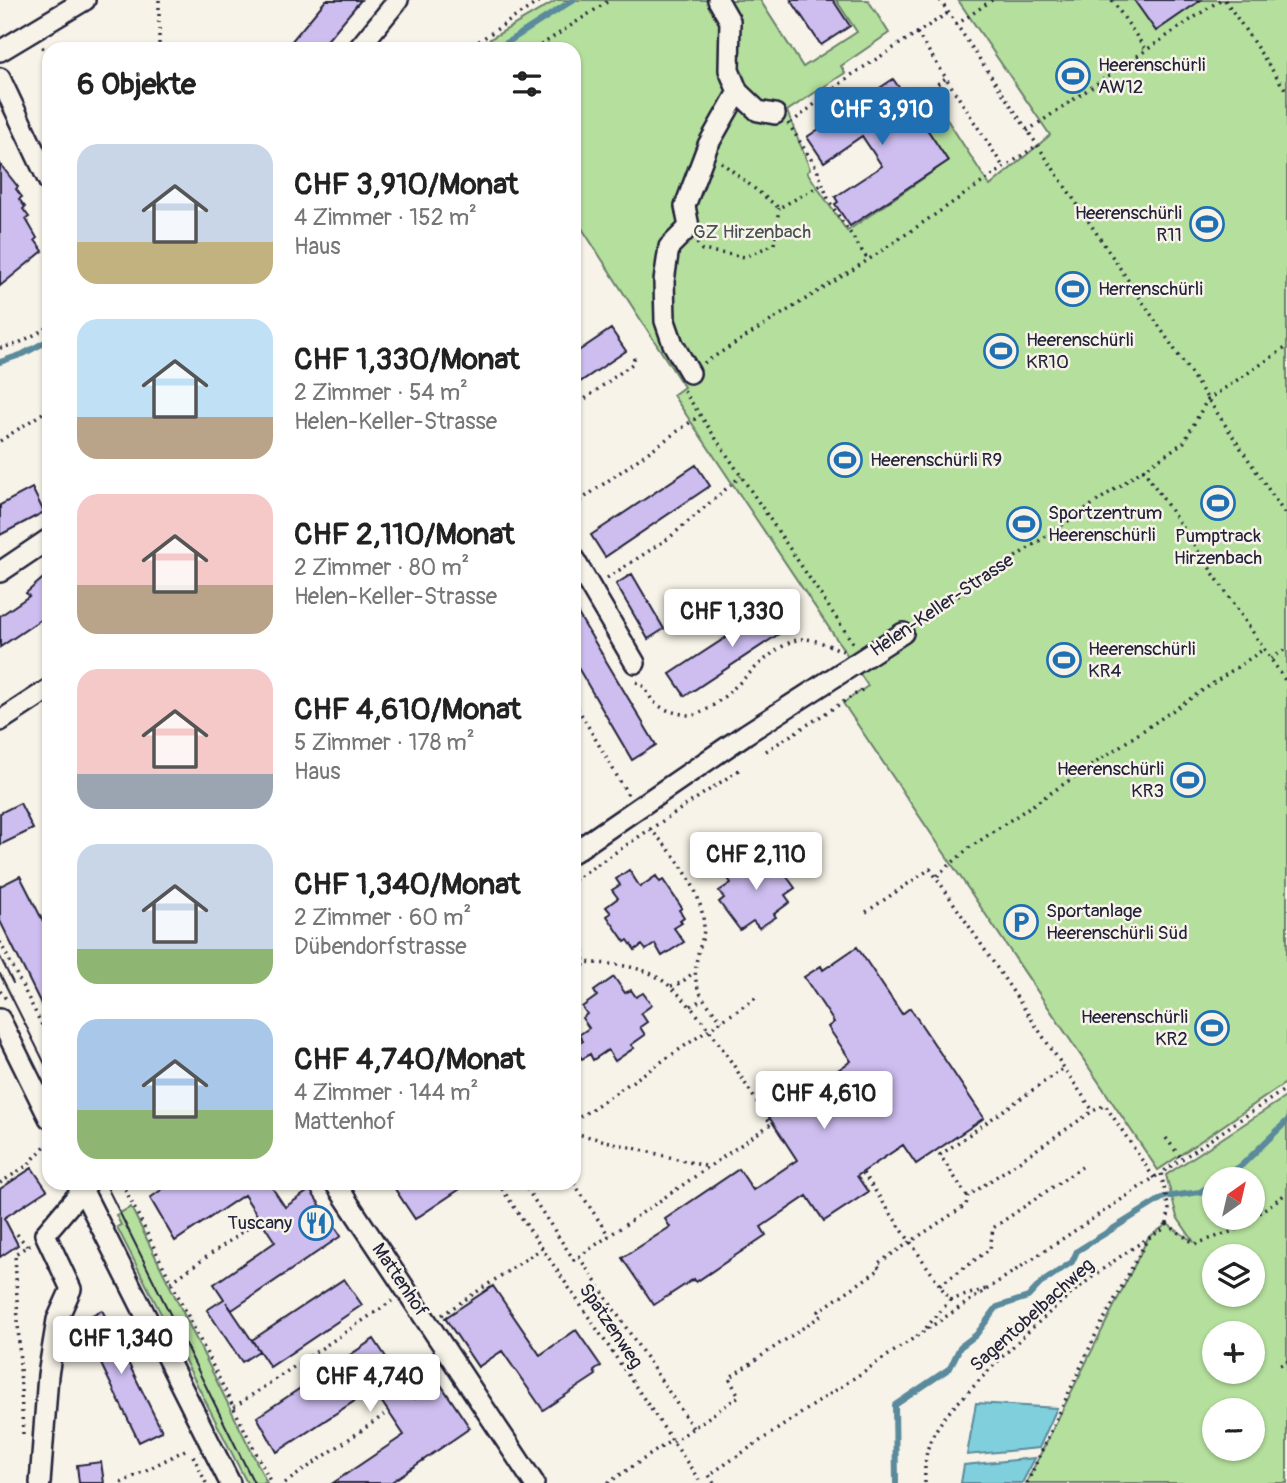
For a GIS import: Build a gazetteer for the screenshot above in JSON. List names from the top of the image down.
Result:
{
  "streets": {
    "street": ["Helen-Keller-Strasse", "Mattenhof"],
    "path": ["Sagentobelbachweg", "Spatzenweg"]
  },
  "parks": ["GZ Hirzenbach"],
  "places": {
    "sports": [
      "Heerenschürli AW12",
      "Heerenschürli R11",
      "Herrenschürli",
      "Heerenschürli KR10",
      "Heerenschürli R9",
      "Pumptrack Hirzenbach",
      "Sportzentrum Heerenschürli",
      "Heerenschürli KR4",
      "Heerenschürli KR3",
      "Heerenschürli KR2"
    ],
    "parking": ["Sportanlage Heerenschürli Süd"],
    "restaurant": ["Tuscany"]
  },
  "north": "top right",
  "page": {
    "heading": "6 Objekte",
    "price": [
      "CHF 3,910",
      "CHF 1,330",
      "CHF 2,110",
      "CHF 4,610",
      "CHF 1,340",
      "CHF 4,740"
    ],
    "list": [
      {
        "name": "CHF 3,910/Monat",
        "note": "4 Zimmer · 152 m² · Haus"
      },
      {
        "name": "CHF 1,330/Monat",
        "note": "2 Zimmer · 54 m² · Helen-Keller-Strasse"
      },
      {
        "name": "CHF 2,110/Monat",
        "note": "2 Zimmer · 80 m² · Helen-Keller-Strasse"
      },
      {
        "name": "CHF 4,610/Monat",
        "note": "5 Zimmer · 178 m² · Haus"
      },
      {
        "name": "CHF 1,340/Monat",
        "note": "2 Zimmer · 60 m² · Dübendorfstrasse"
      },
      {
        "name": "CHF 4,740/Monat",
        "note": "4 Zimmer · 144 m² · Mattenhof"
      }
    ],
    "map_buttons": ["+", "−"]
  }
}
